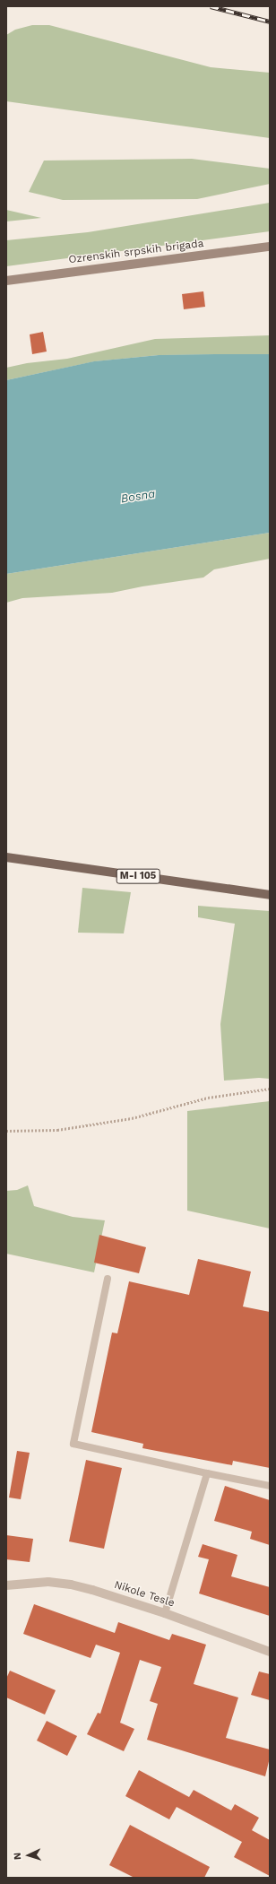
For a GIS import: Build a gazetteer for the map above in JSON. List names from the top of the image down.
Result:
{
  "streets": {
    "main road": ["Ozrenskih srpskih brigada", "M-I 105"],
    "street": ["Nikole Tesle"]
  },
  "water": ["Bosna"],
  "north": "left"
}
